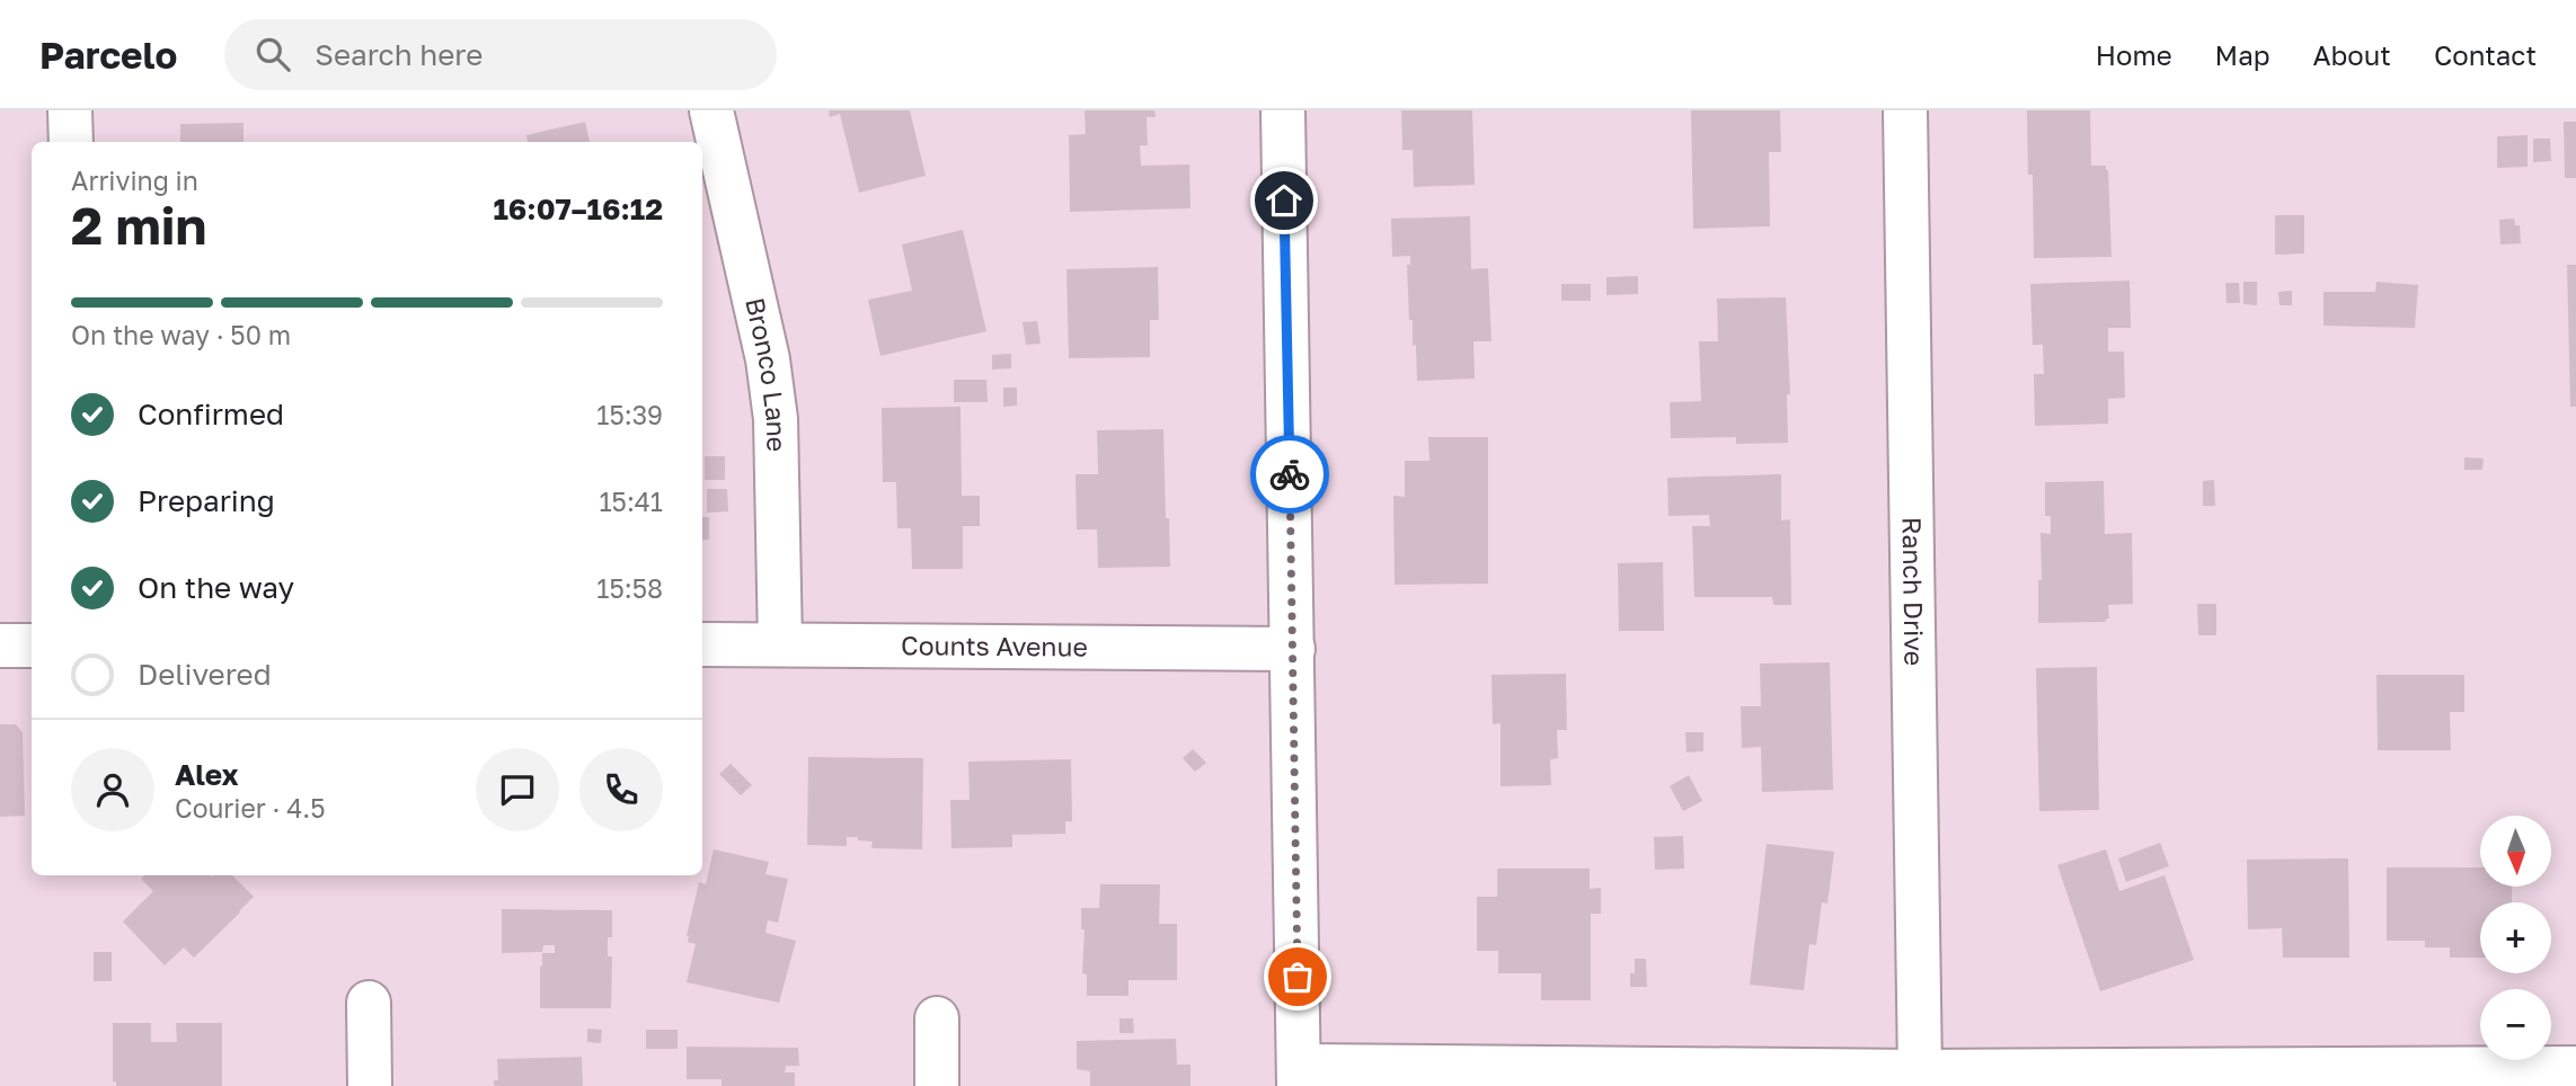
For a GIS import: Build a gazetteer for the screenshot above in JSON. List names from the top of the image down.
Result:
{
  "streets": {
    "street": ["Bronco Lane", "Ranch Drive", "Counts Avenue"]
  },
  "crossings": [
    ["Bronco Lane", "Counts Avenue"]
  ],
  "north": "bottom",
  "page": {
    "header": "Parcelo",
    "search": "Search here",
    "nav": [
      "Home",
      "Map",
      "About",
      "Contact"
    ],
    "heading": ["2 min", "Arriving in", "16:07–16:12"],
    "panel": ["Alex", "Courier · 4.5"],
    "bar": "On the way · 50 m",
    "list": [
      ["Confirmed", "15:39"],
      ["Preparing", "15:41"],
      ["On the way", "15:58"],
      "Delivered"
    ],
    "map_buttons": ["+", "−"]
  }
}
